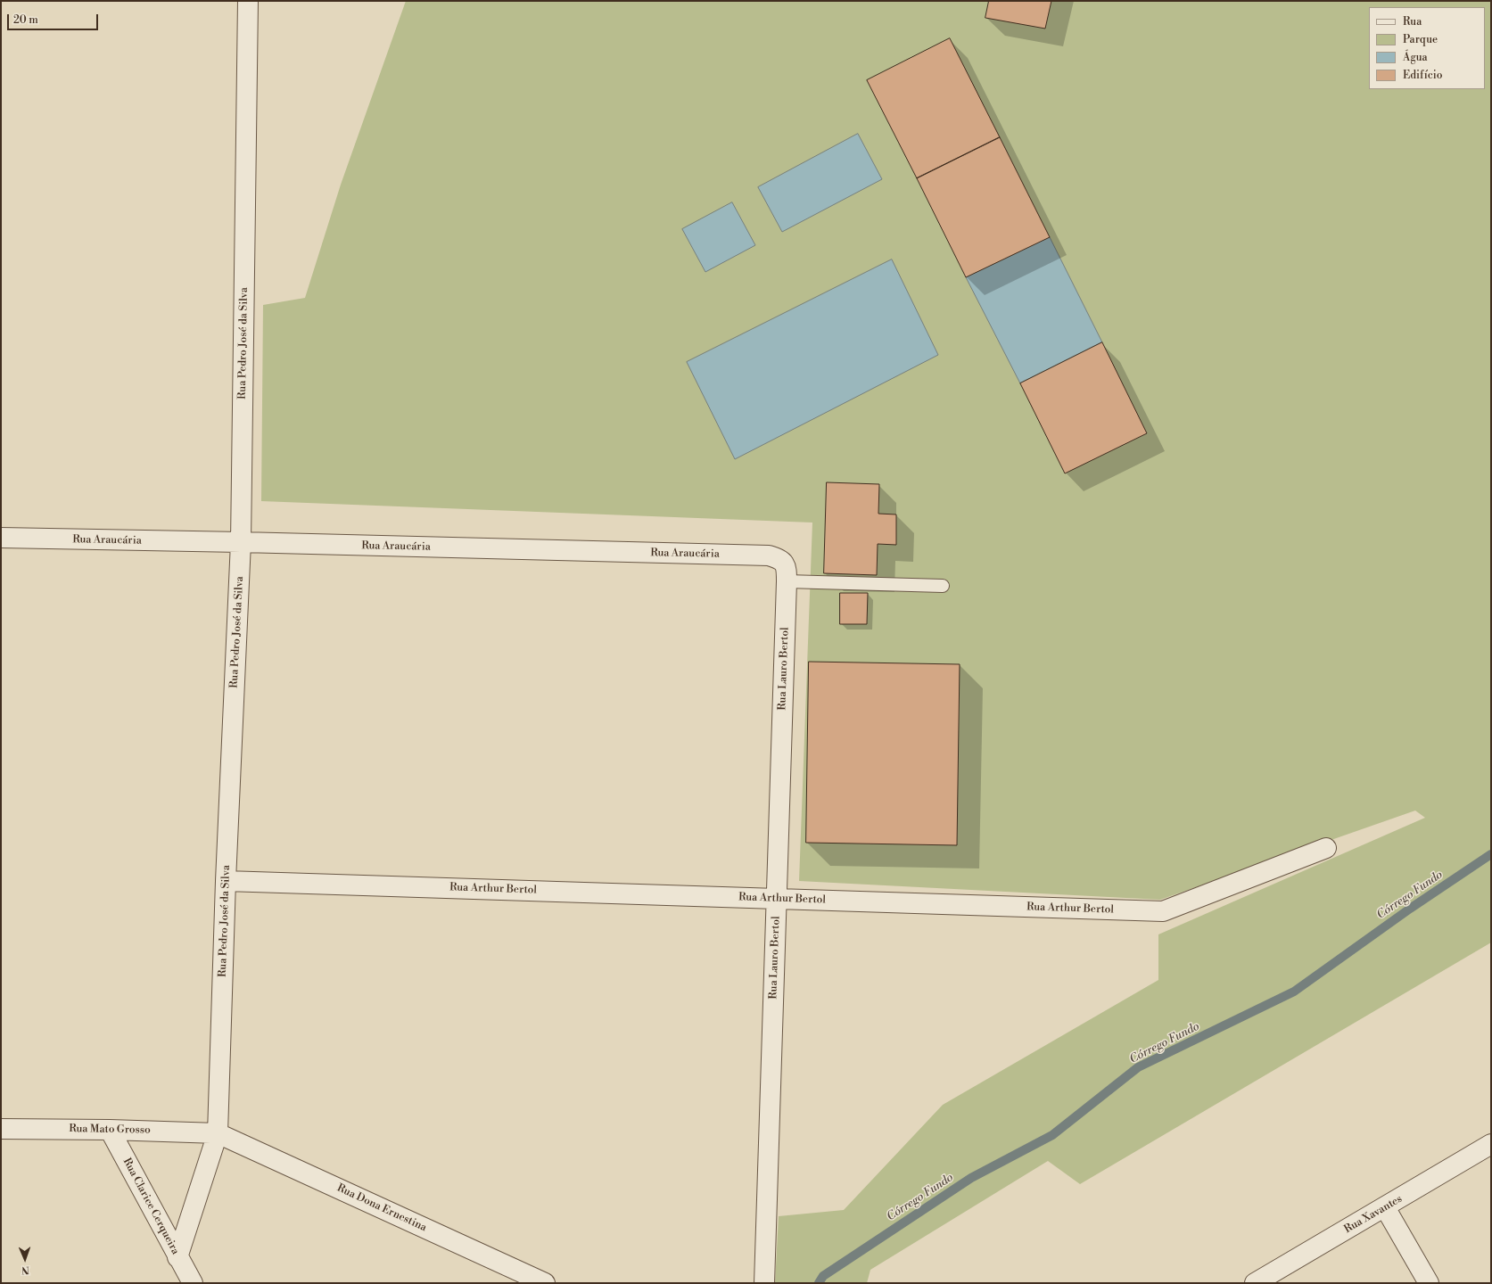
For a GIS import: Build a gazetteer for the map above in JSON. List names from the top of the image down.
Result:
{
  "streets": {
    "street": [
      "Rua Pedro José da Silva",
      "Rua Araucária",
      "Rua Lauro Bertol",
      "Rua Arthur Bertol",
      "Rua Mato Grosso",
      "Rua Clarice Cerqueira",
      "Rua Dona Ernestina",
      "Rua Xavantes"
    ]
  },
  "crossings": [
    ["Rua Pedro José da Silva", "Rua Araucária"],
    ["Rua Pedro José da Silva", "Rua Arthur Bertol"],
    ["Rua Pedro José da Silva", "Rua Mato Grosso"],
    ["Rua Pedro José da Silva", "Rua Clarice Cerqueira"],
    ["Rua Pedro José da Silva", "Rua Dona Ernestina"],
    ["Rua Araucária", "Rua Lauro Bertol"],
    ["Rua Lauro Bertol", "Rua Arthur Bertol"],
    ["Rua Mato Grosso", "Rua Clarice Cerqueira"],
    ["Rua Mato Grosso", "Rua Dona Ernestina"]
  ],
  "water": ["Córrego Fundo"],
  "legend": [
    "Rua",
    "Parque",
    "Água",
    "Edifício"
  ],
  "scale_bar": "20 m",
  "north": "bottom"
}
